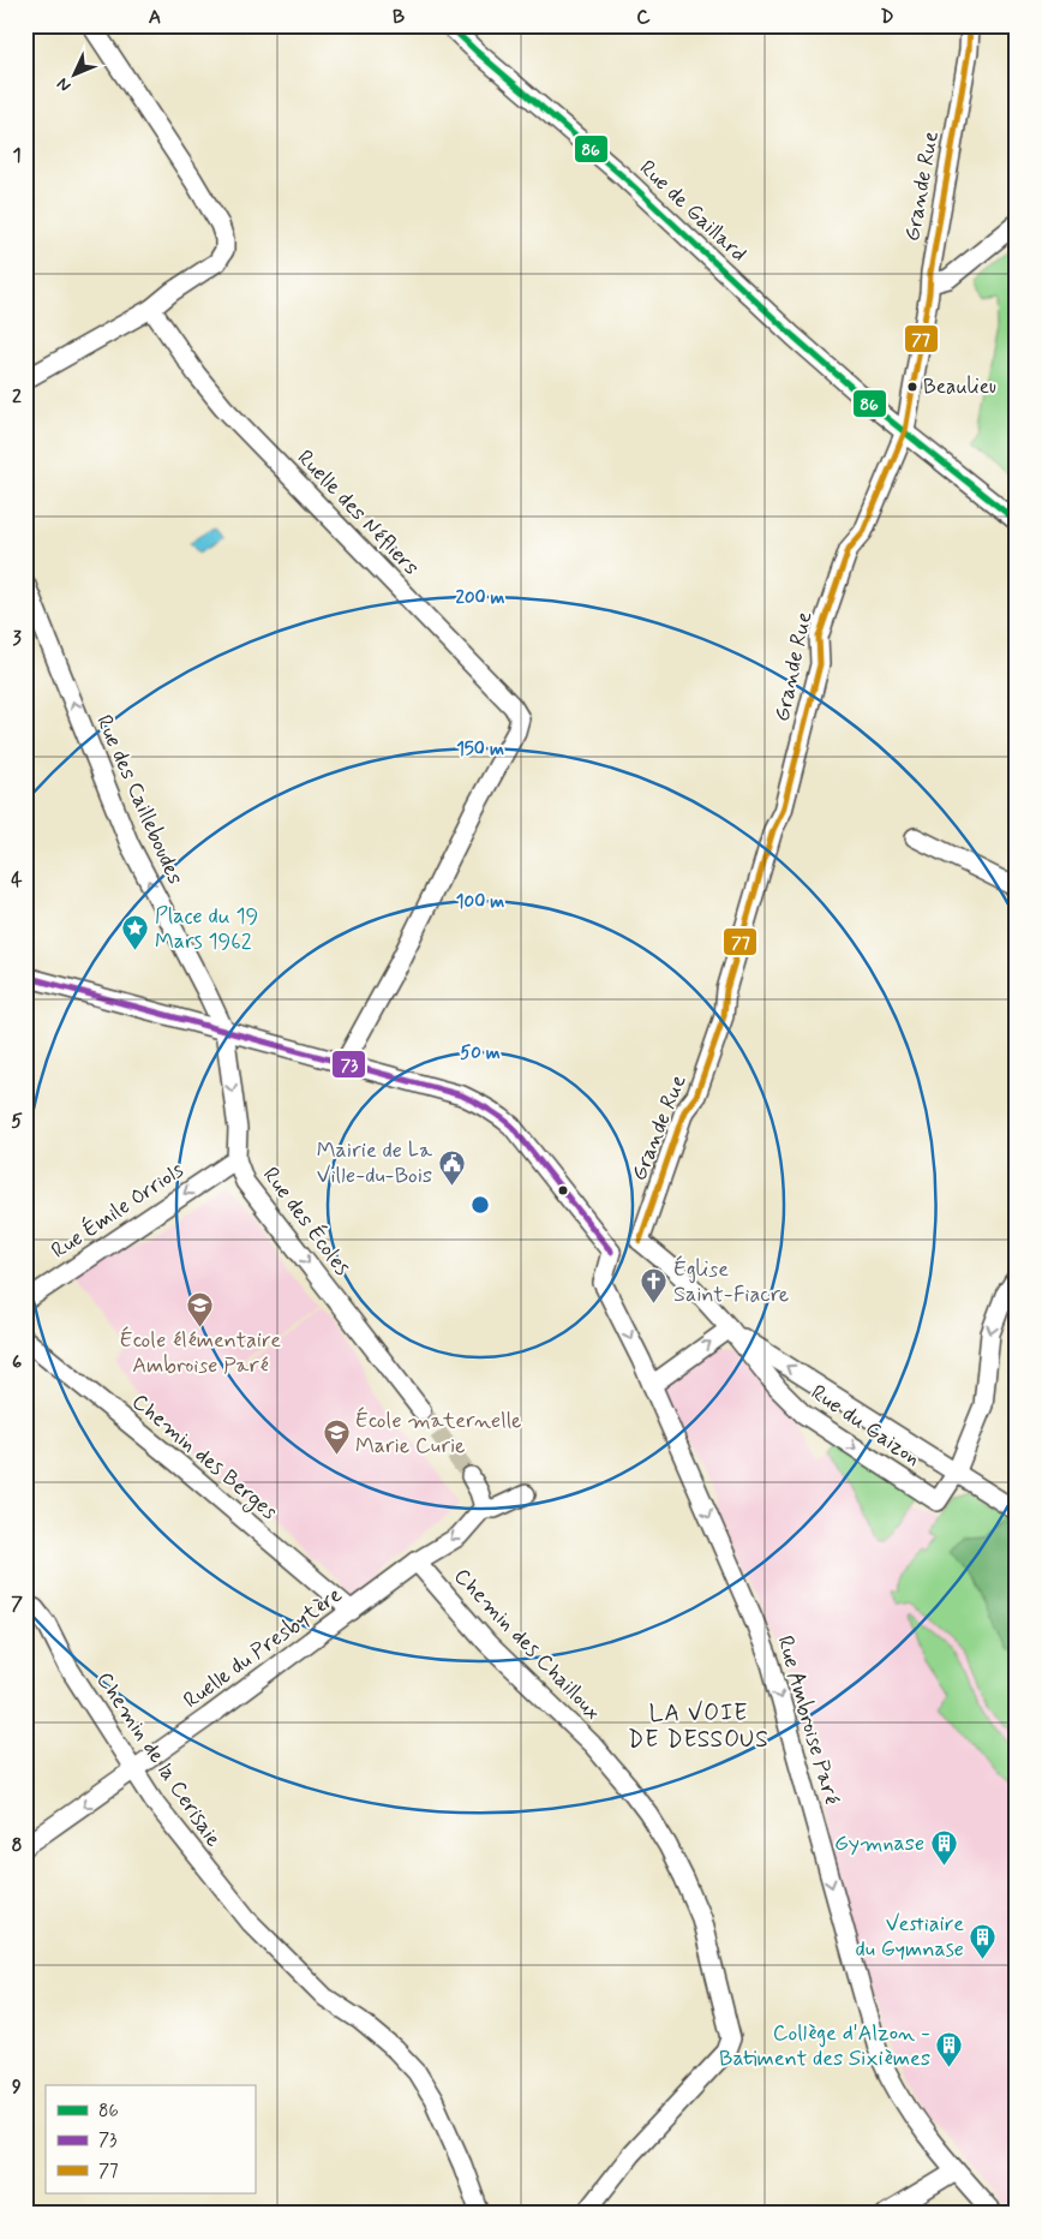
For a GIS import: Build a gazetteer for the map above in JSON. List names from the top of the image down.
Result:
{
  "streets": {
    "street": [
      "Grande Rue",
      "Rue de Gaillard",
      "Ruelle des Néfliers",
      "Rue des Cailleboudes",
      "Rue Émile Orriols",
      "Rue des Écoles",
      "Rue du Gaizon",
      "Chemin des Berges",
      "Chemin des Chailloux",
      "Ruelle du Presbytère",
      "Rue Ambroise Paré",
      "Chemin de la Cerisaie"
    ]
  },
  "crossings": [
    ["Grande Rue", "Rue de Gaillard"],
    ["Grande Rue", "Rue du Gaizon"],
    ["Rue des Cailleboudes", "Rue des Écoles"],
    ["Rue Émile Orriols", "Rue des Écoles"],
    ["Chemin des Berges", "Ruelle du Presbytère"],
    ["Chemin des Chailloux", "Ruelle du Presbytère"],
    ["Ruelle du Presbytère", "Chemin de la Cerisaie"]
  ],
  "one_way": [
    "Rue des Cailleboudes",
    "Rue Émile Orriols",
    "Rue des Écoles",
    "Ruelle du Presbytère",
    "Rue Ambroise Paré"
  ],
  "districts": ["LA VOIE DE DESSOUS"],
  "places": {
    "other": ["Beaulieu"],
    "place": ["Place du 19 Mars 1962"],
    "public building": ["Mairie de La Ville-du-Bois"],
    "church": ["Église Saint-Fiacre"],
    "school or university": ["École élémentaire Ambroise Paré", "École maternelle Marie Curie"],
    "building": ["Gymnase", "Vestiaire du Gymnase", "Collège d'Alzon - Batiment des Sixièmes"]
  },
  "lines": ["transit line 86", "transit line 77", "transit line 73"],
  "legend": ["86", "73", "77"],
  "north": "bottom left",
  "grid": {
    "columns": [
      "A",
      "B",
      "C",
      "D"
    ],
    "rows": [
      "1",
      "2",
      "3",
      "4",
      "5",
      "6",
      "7",
      "8",
      "9"
    ]
  },
  "rings": [
    "200 m",
    "150 m",
    "100 m",
    "50 m"
  ]
}
